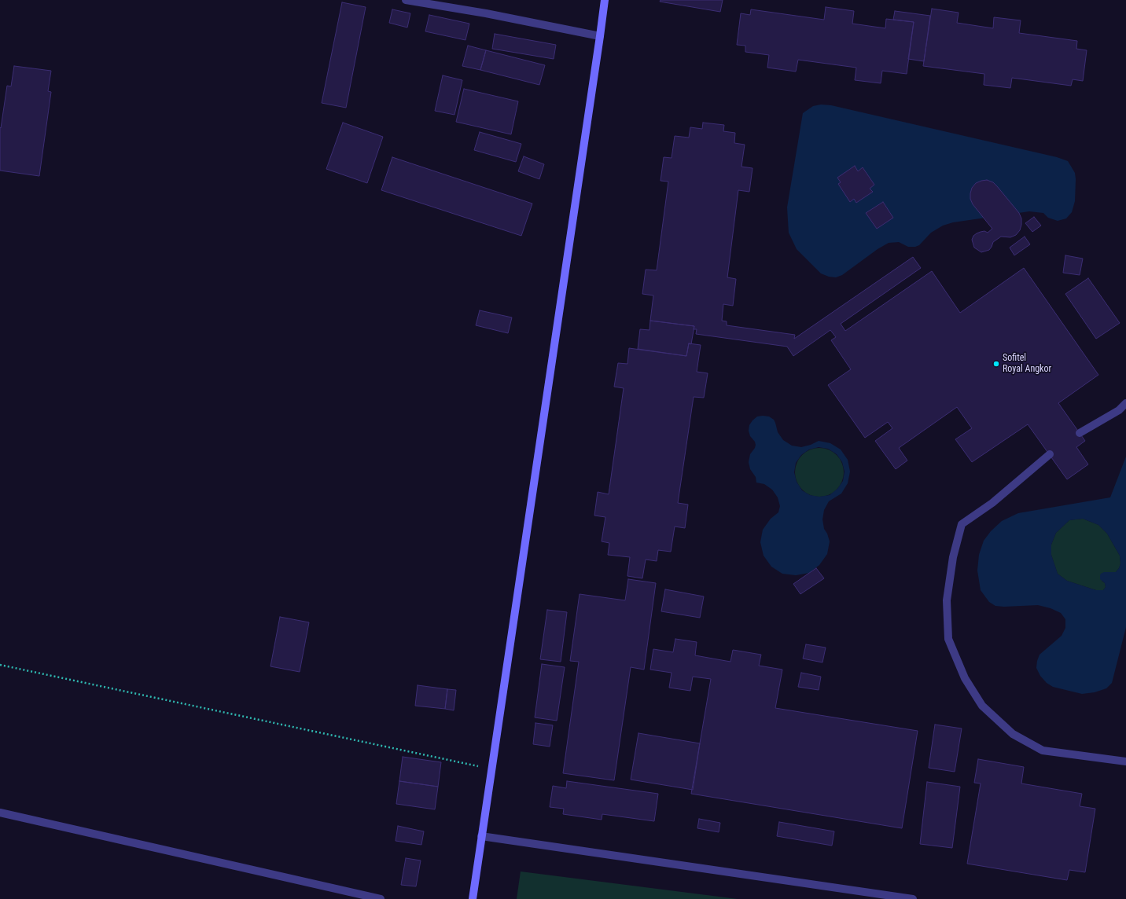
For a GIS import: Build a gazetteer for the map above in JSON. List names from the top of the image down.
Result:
{
  "places": ["Sofitel Royal Angkor"]
}
